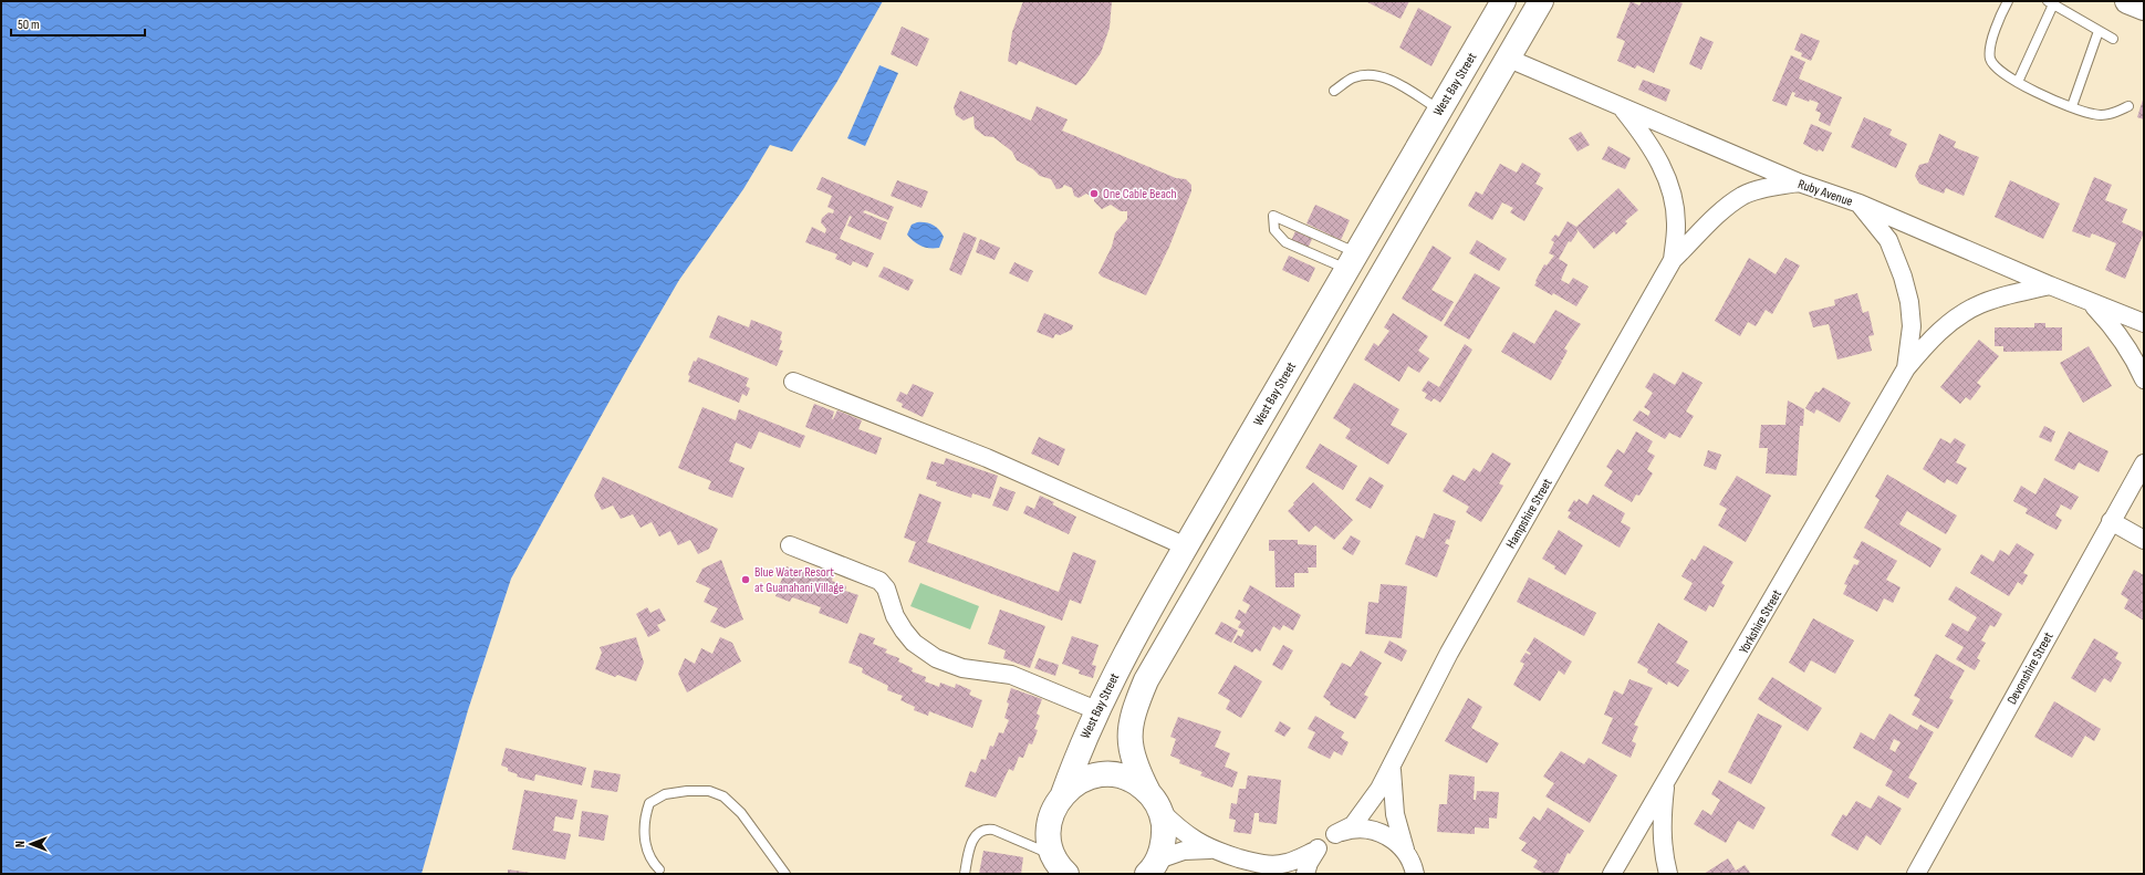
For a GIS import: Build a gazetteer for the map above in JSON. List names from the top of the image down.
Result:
{
  "streets": {
    "main road": ["West Bay Street"],
    "street": [
      "Ruby Avenue",
      "Hampshire Street",
      "Yorkshire Street",
      "Devonshire Street"
    ]
  },
  "crossings": [
    ["Ruby Avenue", "Hampshire Street"],
    ["Ruby Avenue", "Yorkshire Street"]
  ],
  "places": ["One Cable Beach", "Blue Water Resort at Guanahani Village"],
  "scale_bar": "50 m",
  "north": "left"
}
